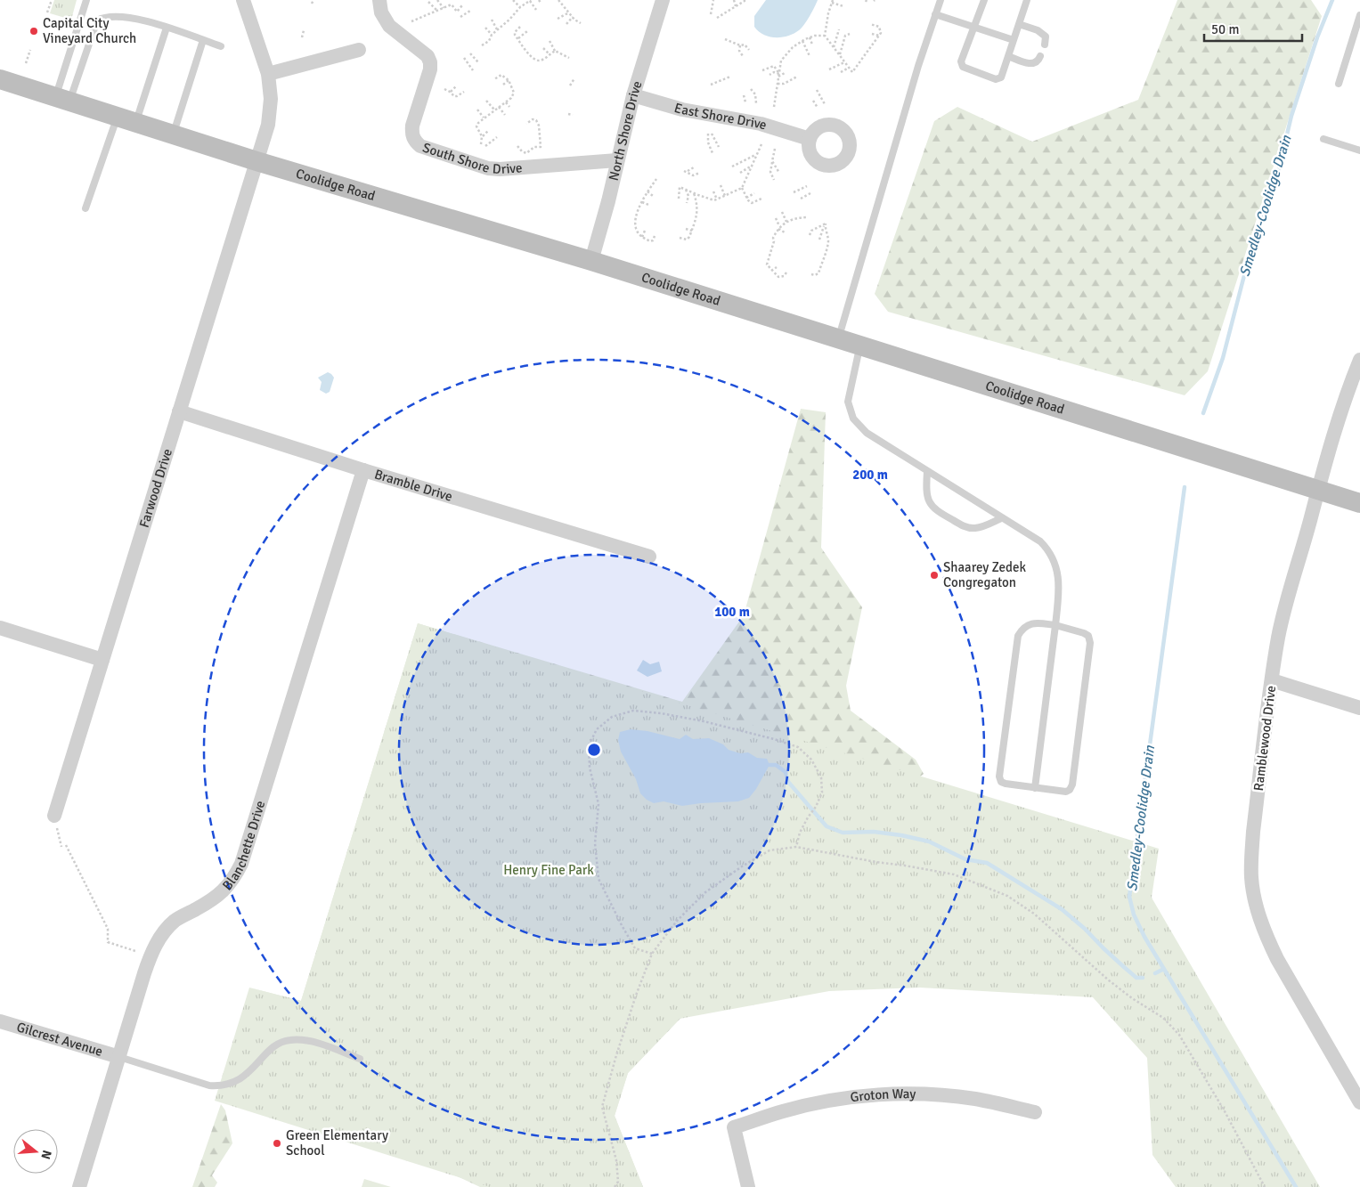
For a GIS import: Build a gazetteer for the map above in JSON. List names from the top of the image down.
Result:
{
  "streets": {
    "street": [
      "East Shore Drive",
      "North Shore Drive",
      "South Shore Drive",
      "Coolidge Road",
      "Bramble Drive",
      "Farwood Drive",
      "Ramblewood Drive",
      "Blanchette Drive",
      "Gilcrest Avenue",
      "Groton Way"
    ]
  },
  "crossings": [
    ["East Shore Drive", "North Shore Drive"],
    ["North Shore Drive", "South Shore Drive"],
    ["North Shore Drive", "Coolidge Road"],
    ["Coolidge Road", "Farwood Drive"],
    ["Coolidge Road", "Ramblewood Drive"],
    ["Bramble Drive", "Farwood Drive"],
    ["Bramble Drive", "Blanchette Drive"],
    ["Blanchette Drive", "Gilcrest Avenue"]
  ],
  "water": ["Smedley-Coolidge Drain"],
  "parks": ["Henry Fine Park"],
  "places": ["Capital City Vineyard Church", "Shaarey Zedek Congregaton", "Green Elementary School"],
  "scale_bar": "50 m",
  "north": "right",
  "rings": ["200 m", "100 m"]
}
